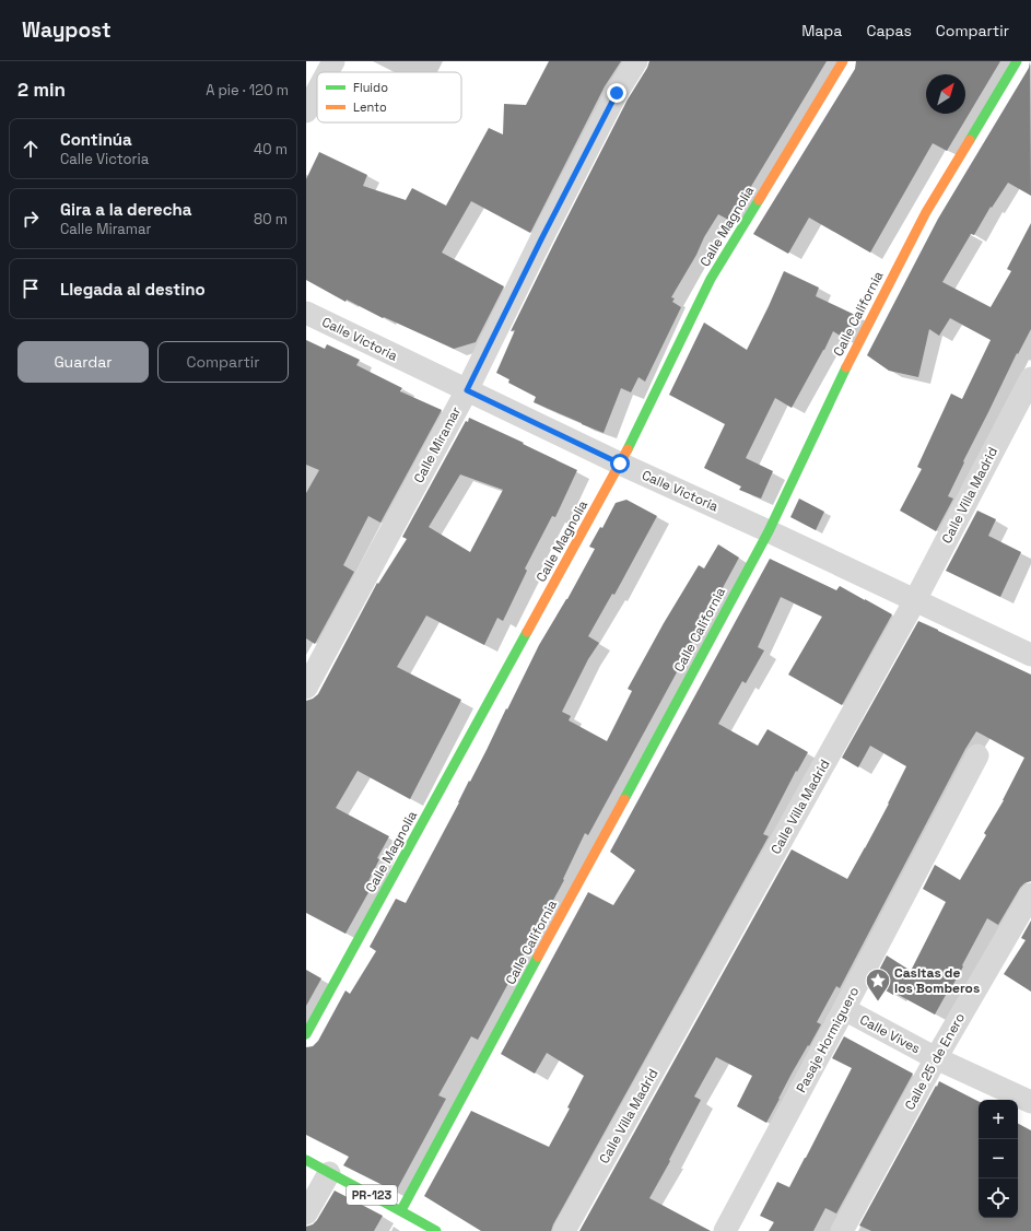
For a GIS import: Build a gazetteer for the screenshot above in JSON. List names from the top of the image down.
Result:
{
  "streets": {
    "street": [
      "Calle Magnolia",
      "Calle California",
      "Calle Victoria",
      "Calle Miramar",
      "Calle Villa Madrid",
      "Calle Vives",
      "Pasaje Hormiguero",
      "Calle 25 de Enero",
      "PR-123"
    ]
  },
  "crossings": [
    ["Calle Magnolia", "Calle Victoria"],
    ["Calle California", "Calle Victoria"],
    ["Calle California", "PR-123"],
    ["Calle Victoria", "Calle Miramar"],
    ["Calle Victoria", "Calle Villa Madrid"],
    ["Calle Vives", "Pasaje Hormiguero"],
    ["Calle Vives", "Calle 25 de Enero"]
  ],
  "places": {
    "place": ["Casitas de los Bomberos"]
  },
  "legend": ["Fluido", "Lento"],
  "north": "top right",
  "page": {
    "header": "Waypost",
    "nav": ["Mapa", "Capas", "Compartir"],
    "heading": ["2 min", "A pie · 120 m"],
    "list": [
      ["Continúa", "Calle Victoria", "40 m"],
      ["Gira a la derecha", "Calle Miramar", "80 m"],
      "Llegada al destino"
    ],
    "buttons": ["Guardar", "Compartir"],
    "map_buttons": ["+", "−"]
  }
}
